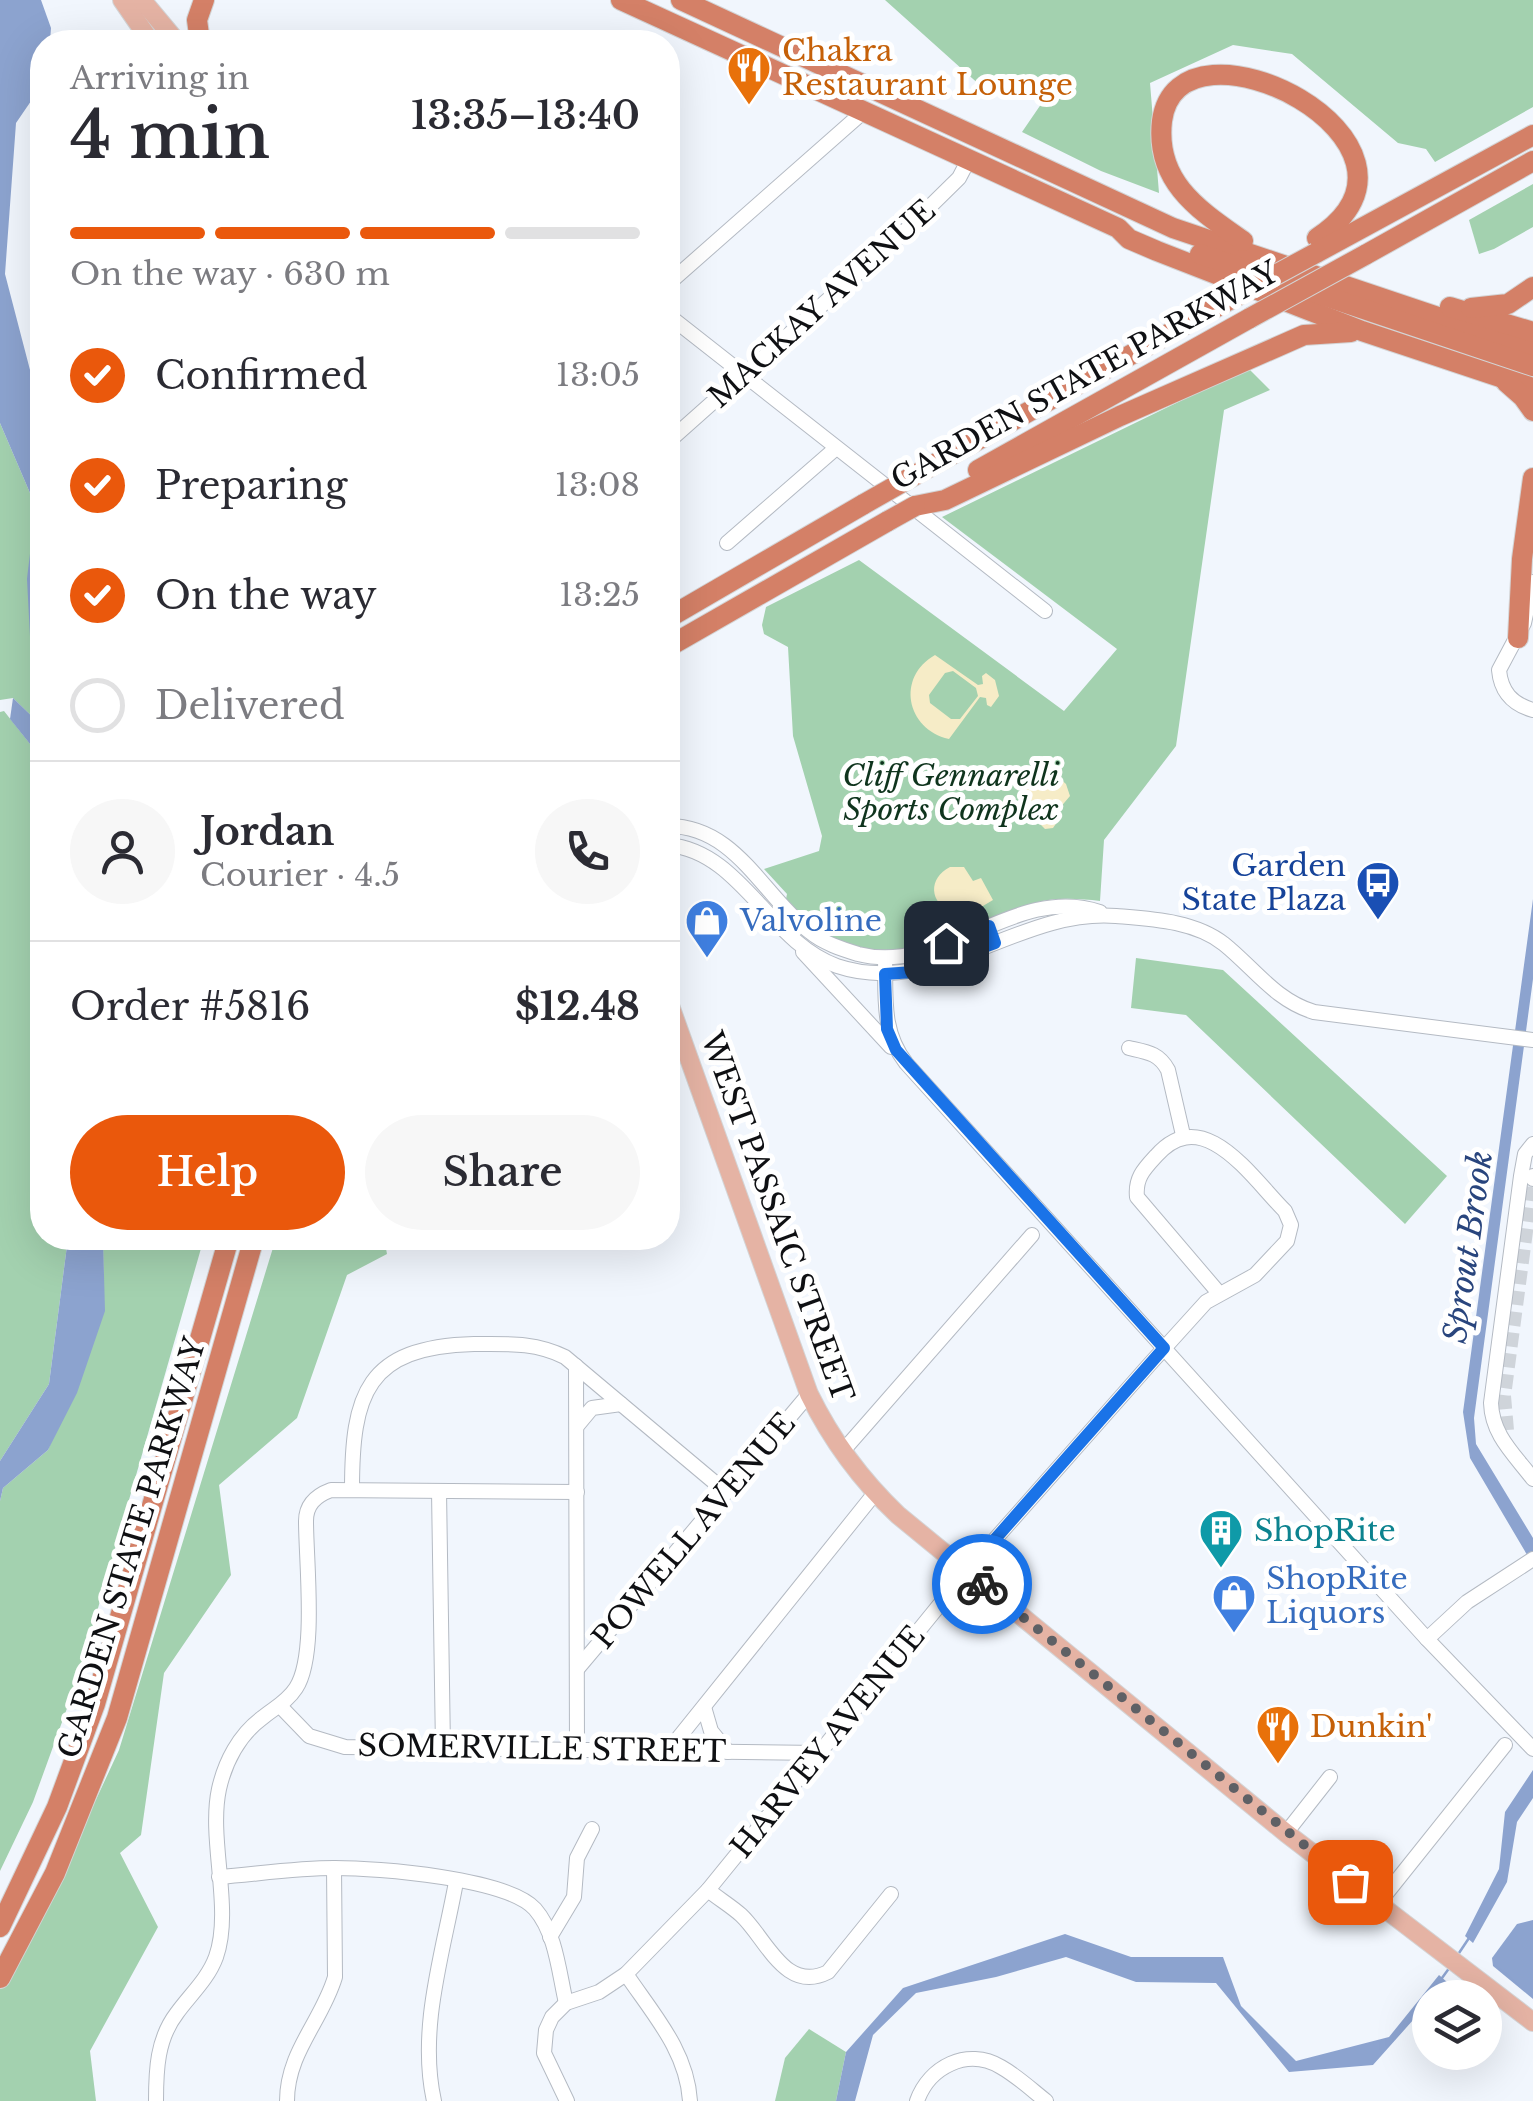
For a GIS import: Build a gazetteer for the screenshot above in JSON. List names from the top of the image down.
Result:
{
  "streets": {
    "highway": ["GARDEN STATE PARKWAY"],
    "main road": ["WEST PASSAIC STREET"],
    "street": [
      "MACKAY AVENUE",
      "POWELL AVENUE",
      "HARVEY AVENUE",
      "SOMERVILLE STREET"
    ]
  },
  "crossings": [
    ["WEST PASSAIC STREET", "POWELL AVENUE"],
    ["WEST PASSAIC STREET", "HARVEY AVENUE"],
    ["HARVEY AVENUE", "SOMERVILLE STREET"]
  ],
  "water": ["Sprout Brook"],
  "parks": ["Cliff Gennarelli Sports Complex"],
  "places": {
    "restaurant": ["Chakra Restaurant Lounge", "Dunkin'"],
    "bus stop": ["Garden State Plaza"],
    "shop": ["Valvoline", "ShopRite Liquors"],
    "building": ["ShopRite"]
  },
  "page": {
    "heading": ["4 min", "Arriving in", "13:35–13:40"],
    "panel": [
      "Jordan",
      "Courier · 4.5",
      "Order #5816",
      "$12.48"
    ],
    "bar": "On the way · 630 m",
    "list": [
      ["Confirmed", "13:05"],
      ["Preparing", "13:08"],
      ["On the way", "13:25"],
      "Delivered"
    ],
    "buttons": ["Help", "Share"]
  }
}
